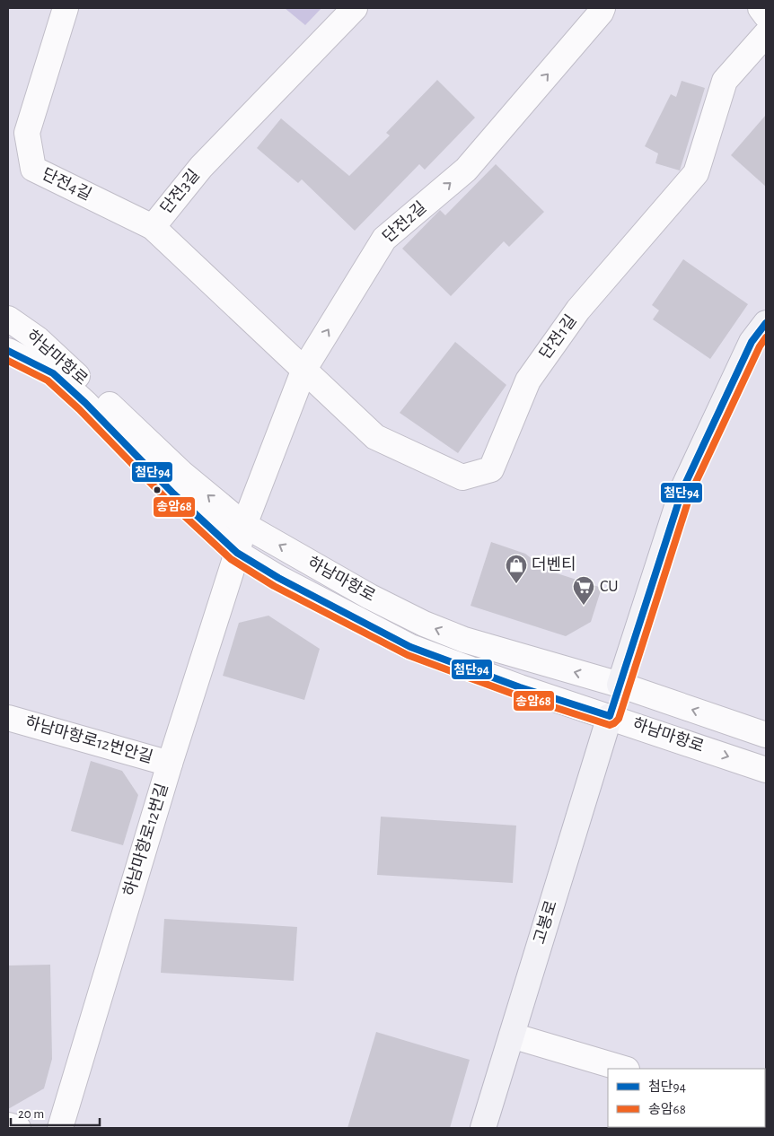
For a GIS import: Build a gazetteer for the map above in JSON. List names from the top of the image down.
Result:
{
  "streets": {
    "main road": ["고봉로"],
    "street": [
      "단전4길",
      "단전3길",
      "단전2길",
      "단전1길",
      "하남마항로",
      "하남마항로12번안길",
      "하남마항로12번길"
    ]
  },
  "crossings": [
    ["단전4길", "단전3길"],
    ["단전3길", "단전2길"],
    ["단전3길", "단전1길"],
    ["단전2길", "단전1길"],
    ["단전2길", "하남마항로"],
    ["단전2길", "하남마항로12번길"],
    ["하남마항로", "하남마항로12번길"],
    ["하남마항로", "고봉로"],
    ["하남마항로12번안길", "하남마항로12번길"]
  ],
  "one_way": ["단전2길"],
  "places": {
    "shop": ["더벤티"],
    "supermarket": ["CU"]
  },
  "lines": ["transit line 첨단94", "transit line 송암68"],
  "legend": ["첨단94", "송암68"],
  "scale_bar": "20 m"
}
